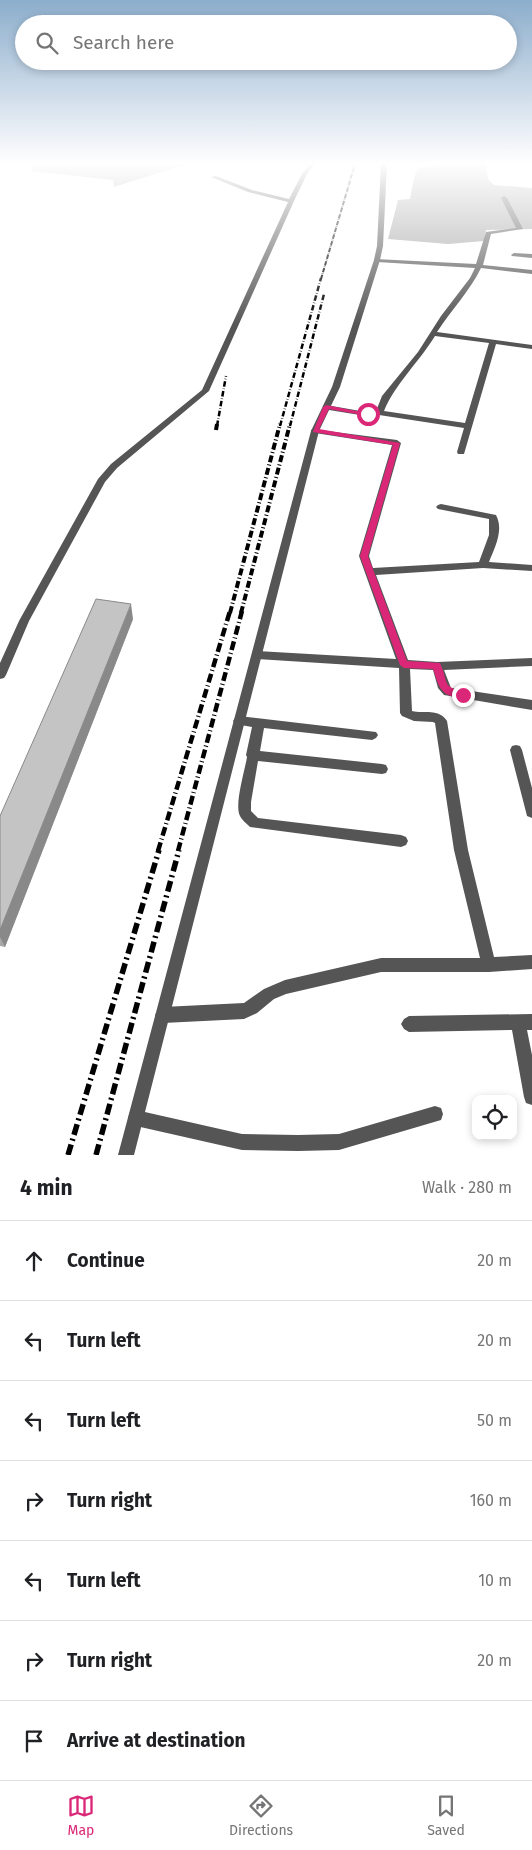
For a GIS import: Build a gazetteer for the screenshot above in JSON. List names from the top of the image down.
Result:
{
  "page": {
    "search": "Search here",
    "heading": ["4 min", "Walk · 280 m"],
    "list": [
      ["Continue", "20 m"],
      ["Turn left", "20 m"],
      ["Turn left", "50 m"],
      ["Turn right", "160 m"],
      ["Turn left", "10 m"],
      ["Turn right", "20 m"],
      "Arrive at destination"
    ],
    "nav": ["Map", "Directions", "Saved"]
  }
}
